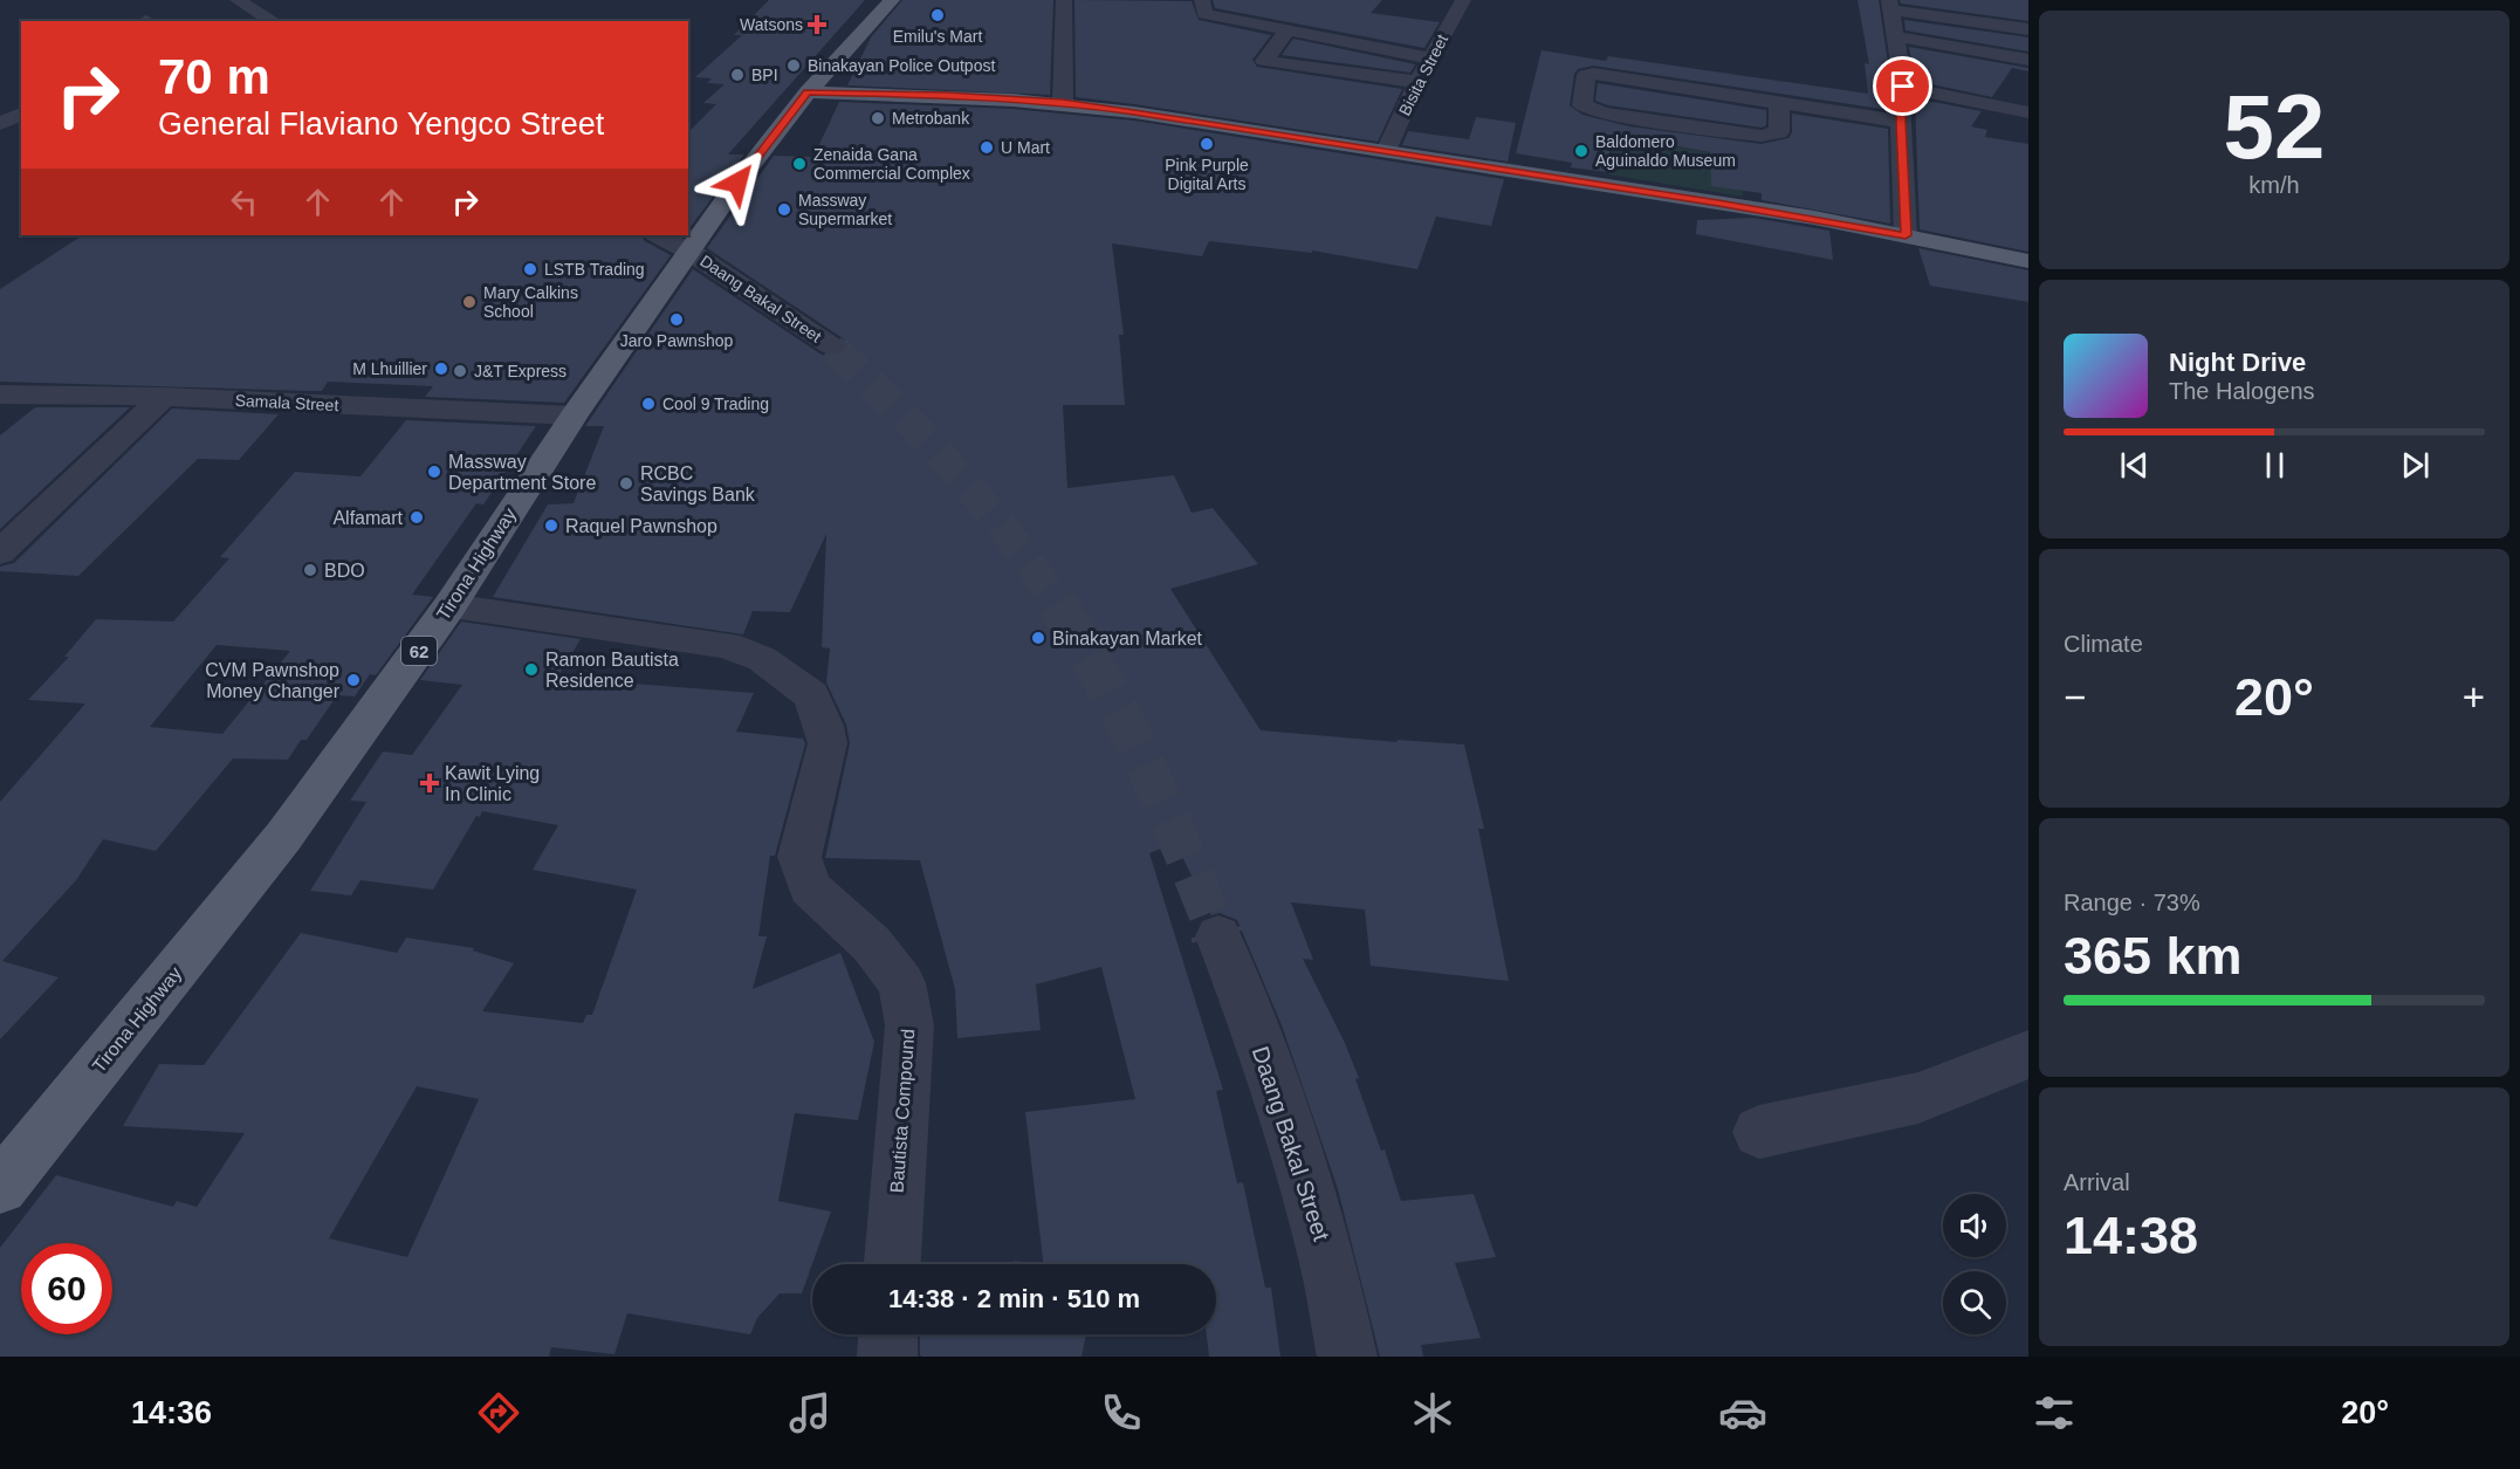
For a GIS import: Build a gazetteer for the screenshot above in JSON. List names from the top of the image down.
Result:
{
  "streets": {
    "main road": ["Tirona Highway", "62"],
    "street": [
      "Bisita Street",
      "Daang Bakal Street",
      "Samala Street",
      "Bautista Compound"
    ]
  },
  "crossings": [
    ["Daang Bakal Street", "Tirona Highway"],
    ["Samala Street", "Tirona Highway"],
    ["Tirona Highway", "Bautista Compound"]
  ],
  "places": {
    "other": [
      "Emilu's Mart",
      "Binakayan Police Outpost",
      "BPI",
      "Metrobank",
      "Pink Purple Digital Arts",
      "U Mart",
      "Baldomero Aguinaldo Museum",
      "Zenaida Gana Commercial Complex",
      "Massway Supermarket",
      "LSTB Trading",
      "Mary Calkins School",
      "Jaro Pawnshop",
      "M Lhuillier",
      "J&T Express",
      "Cool 9 Trading",
      "Massway Department Store",
      "RCBC Savings Bank",
      "Alfamart",
      "Raquel Pawnshop",
      "BDO",
      "Binakayan Market",
      "Ramon Bautista Residence",
      "CVM Pawnshop Money Changer"
    ],
    "health": ["Watsons", "Kawit Lying In Clinic"]
  },
  "page": {
    "tile": [
      ["52", "km/h"],
      "Climate",
      ["Range · 73%", "365 km"],
      ["Arrival", "14:38"]
    ],
    "turn": ["70 m", "General Flaviano Yengco Street"],
    "song": ["Night Drive", "The Halogens"],
    "heat": ["−", "20°", "+"],
    "limit": "60",
    "trip": "14:38 · 2 min · 510 m",
    "tabs": ["14:36", "20°"]
  }
}
